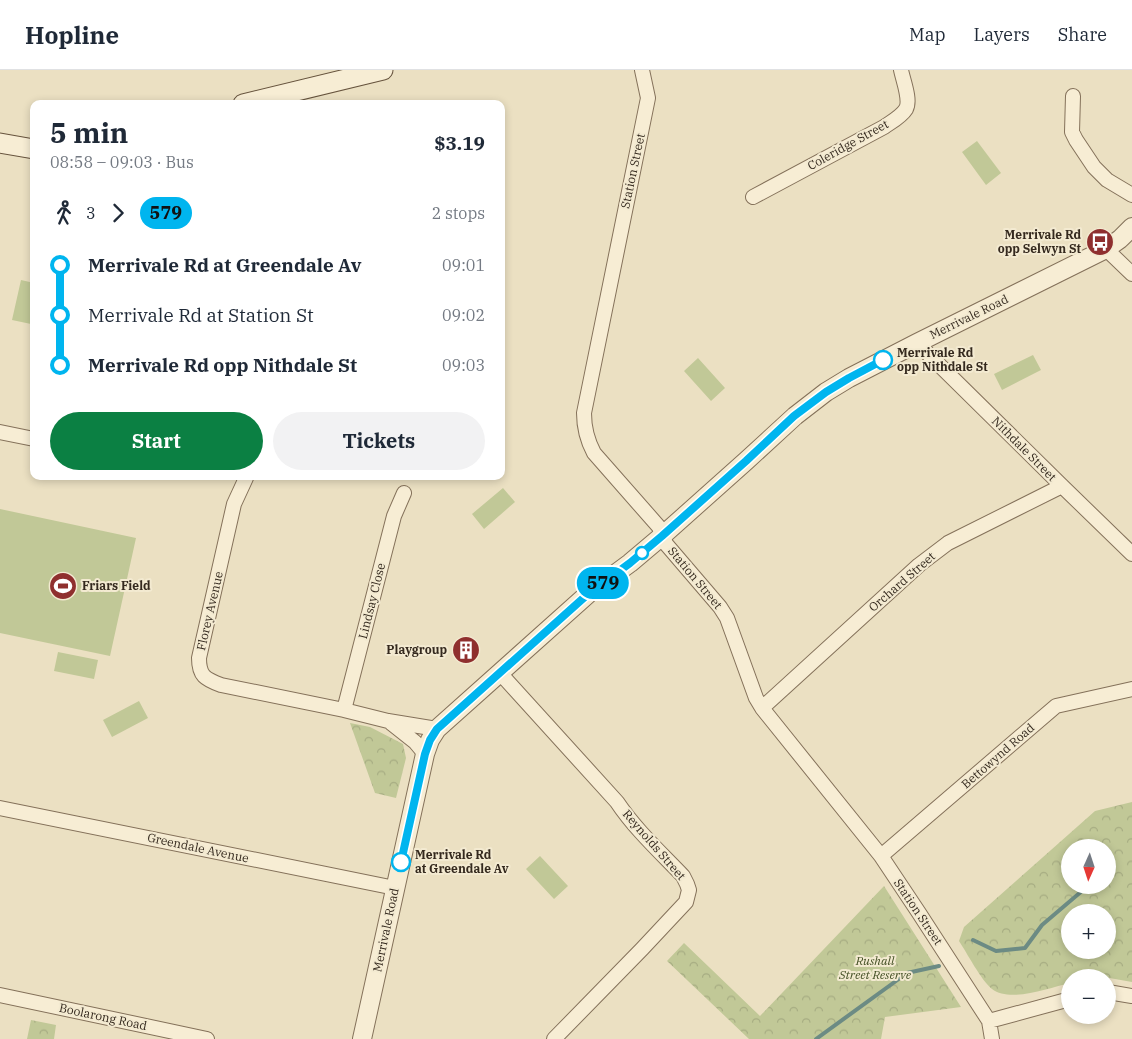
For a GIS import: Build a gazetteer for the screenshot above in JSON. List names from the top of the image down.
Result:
{
  "streets": {
    "street": [
      "Coleridge Street",
      "Station Street",
      "Merrivale Road",
      "Nithdale Street",
      "Orchard Street",
      "Lindsay Close",
      "Florey Avenue",
      "Bettowynd Road",
      "Reynolds Street",
      "Greendale Avenue",
      "Boolarong Road"
    ]
  },
  "crossings": [
    ["Station Street", "Merrivale Road"],
    ["Station Street", "Orchard Street"],
    ["Station Street", "Bettowynd Road"],
    ["Merrivale Road", "Nithdale Street"],
    ["Merrivale Road", "Florey Avenue"],
    ["Merrivale Road", "Reynolds Street"],
    ["Merrivale Road", "Greendale Avenue"],
    ["Nithdale Street", "Orchard Street"],
    ["Lindsay Close", "Florey Avenue"]
  ],
  "parks": ["Rushall Street Reserve"],
  "places": {
    "bus stop": ["Merrivale Rd opp Selwyn St"],
    "other": ["Merrivale Rd opp Nithdale St", "Merrivale Rd at Greendale Av"],
    "sports": ["Friars Field"],
    "building": ["Playgroup"]
  },
  "lines": ["bus line 579"],
  "north": "bottom",
  "page": {
    "header": "Hopline",
    "nav": ["Map", "Layers", "Share"],
    "on_map": "579",
    "heading": ["5 min", "08:58 – 09:03 · Bus", "$3.19"],
    "legs": ["3", "579", "2 stops"],
    "list": [
      {
        "name": "Merrivale Rd at Greendale Av",
        "value": "09:01"
      },
      {
        "name": "Merrivale Rd at Station St",
        "value": "09:02"
      },
      {
        "name": "Merrivale Rd opp Nithdale St",
        "value": "09:03"
      }
    ],
    "buttons": ["Start", "Tickets"],
    "map_buttons": ["+", "−"]
  }
}
